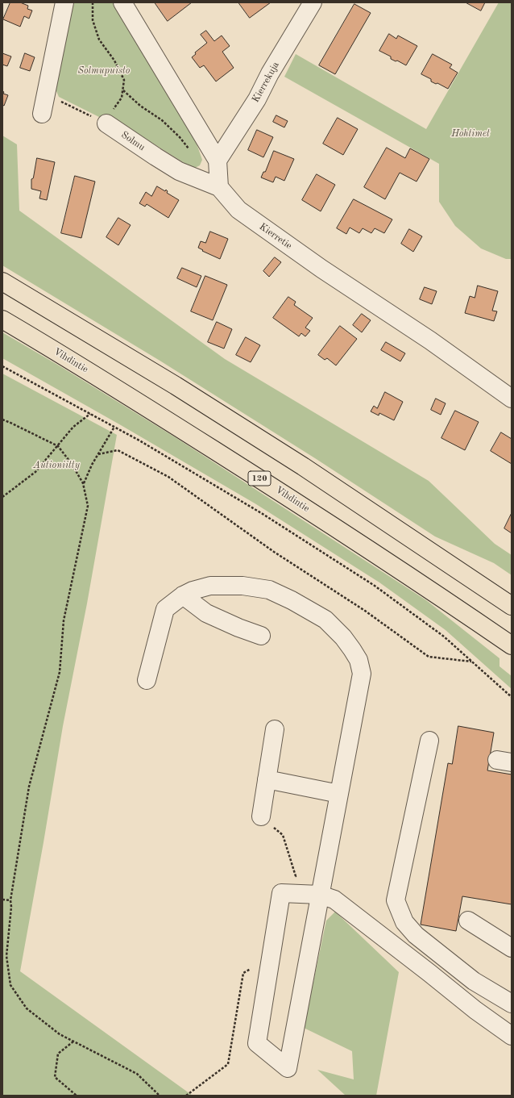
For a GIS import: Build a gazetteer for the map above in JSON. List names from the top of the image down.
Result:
{
  "streets": {
    "main road": ["Vihdintie", "120"],
    "street": ["Kierrekuja", "Solmu", "Kierretie"]
  },
  "crossings": [
    ["Solmu", "Kierretie"]
  ],
  "parks": ["Solmupuisto", "Hohtimet", "Autioniitty"]
}
